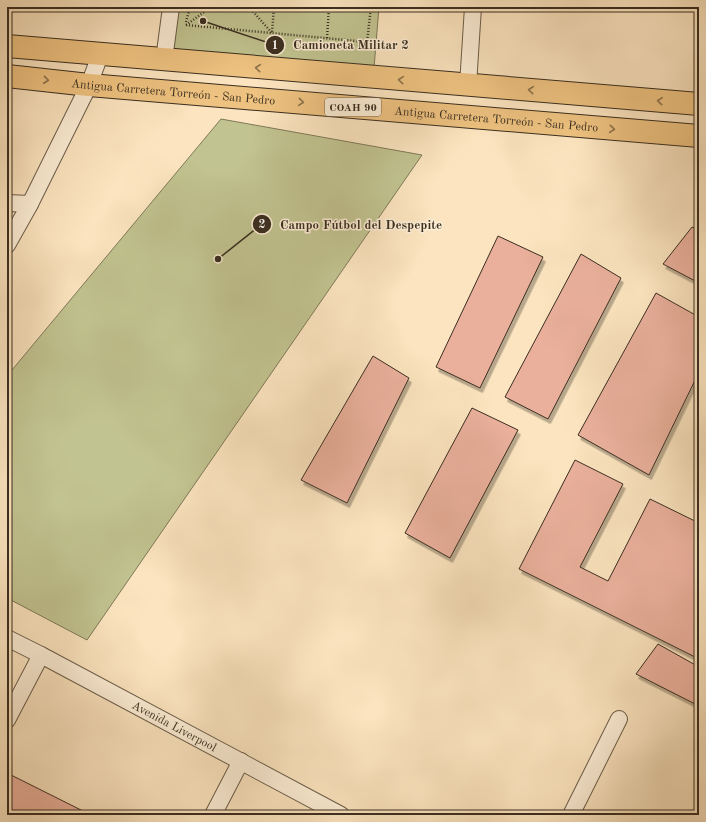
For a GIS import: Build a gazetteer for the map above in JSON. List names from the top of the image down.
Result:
{
  "streets": {
    "main road": ["Antigua Carretera Torreón - San Pedro", "COAH 90"],
    "street": ["Avenida Liverpool"]
  },
  "places": ["Camioneta Militar 2", "Campo Fútbol del Despepite"]
}
